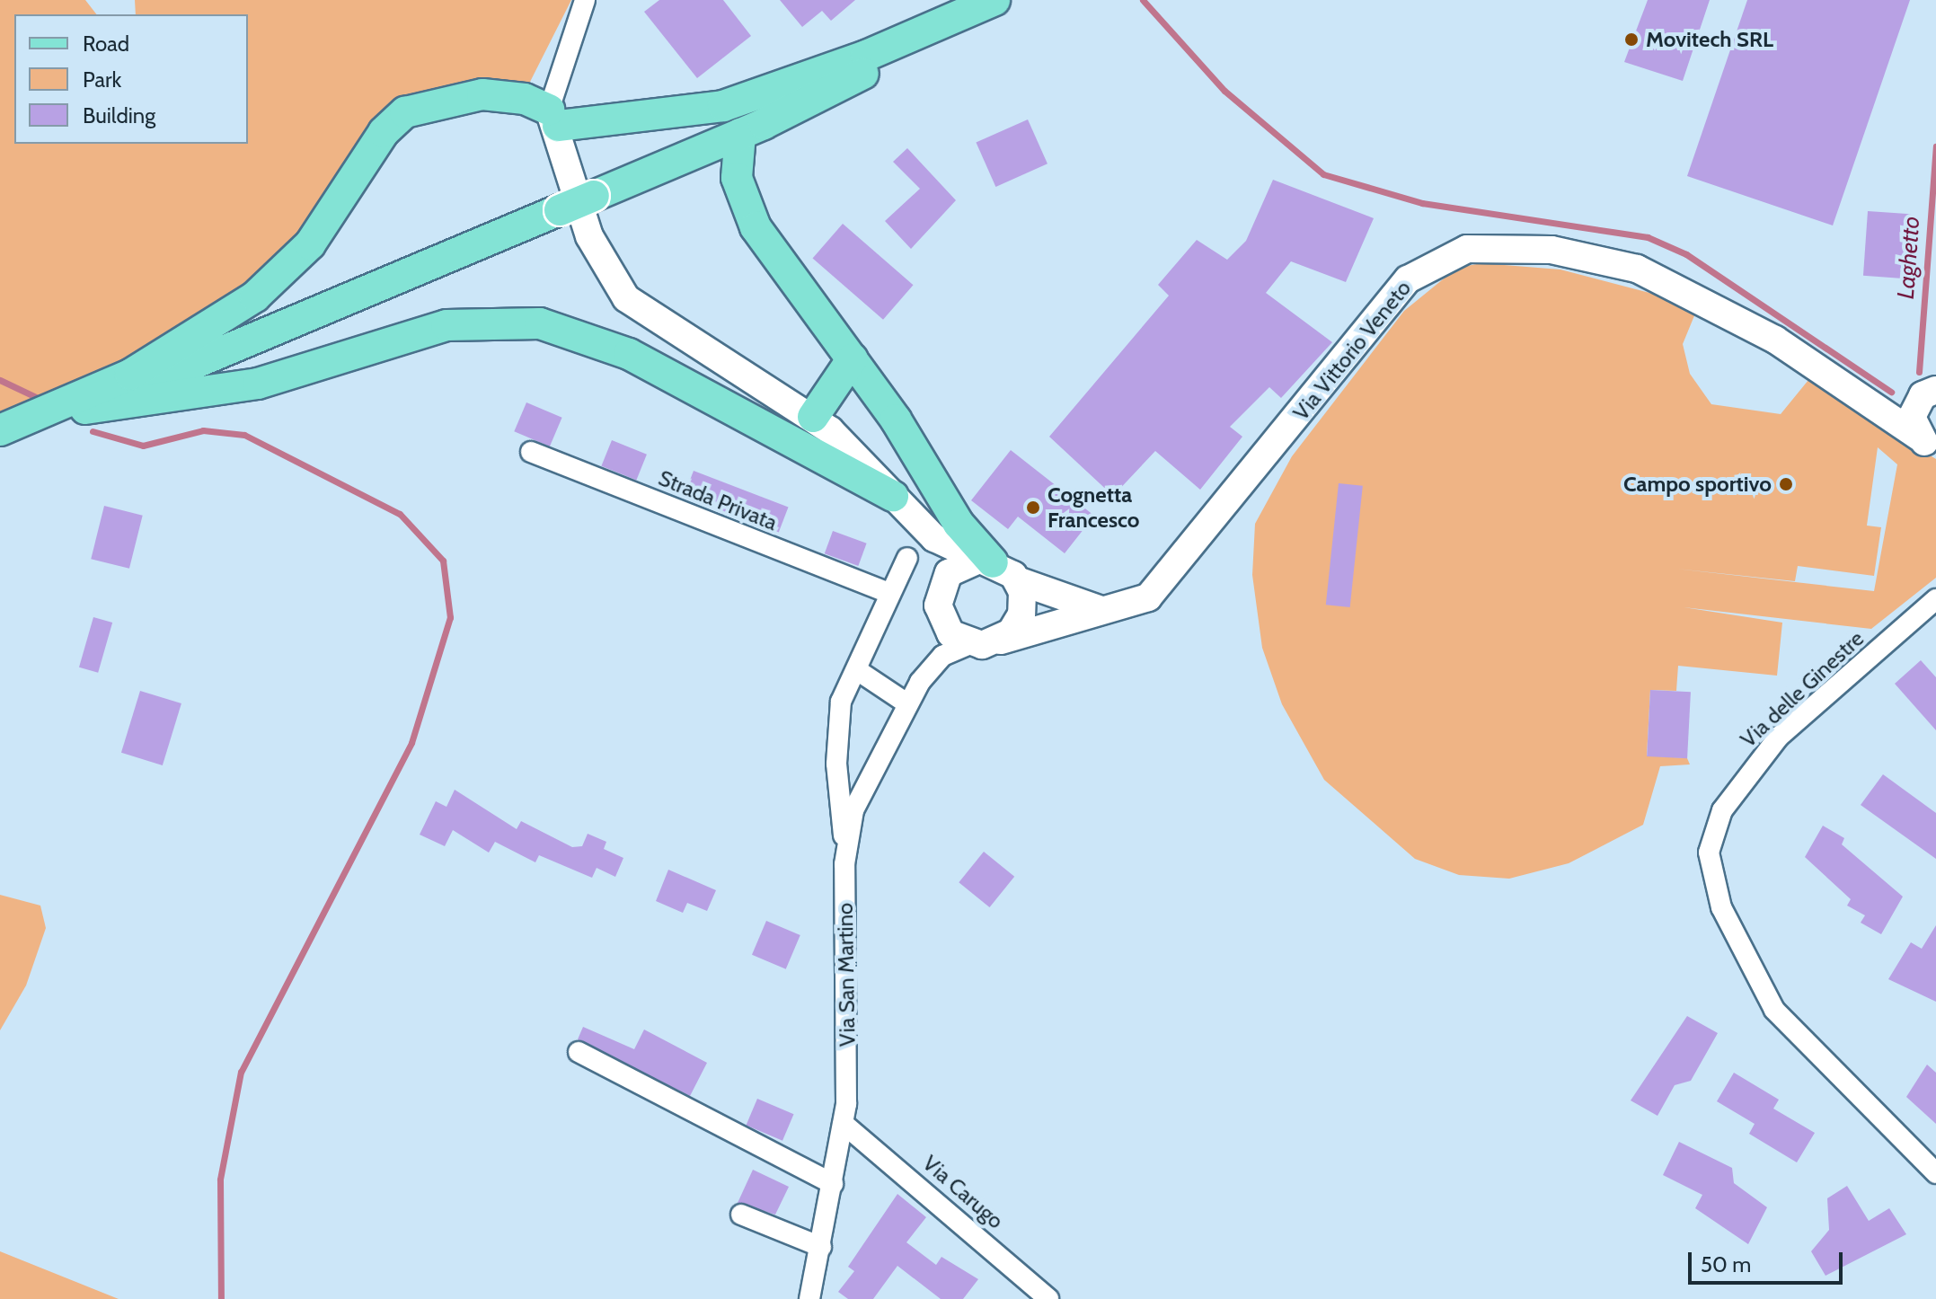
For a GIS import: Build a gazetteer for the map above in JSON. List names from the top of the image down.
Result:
{
  "streets": {
    "street": [
      "Via Vittorio Veneto",
      "Strada Privata",
      "Via delle Ginestre",
      "Via San Martino",
      "Via Carugo"
    ]
  },
  "crossings": [
    ["Via San Martino", "Via Carugo"]
  ],
  "water": ["Laghetto"],
  "places": ["Movitech SRL", "Campo sportivo", "Cognetta Francesco"],
  "legend": ["Road", "Park", "Building"],
  "scale_bar": "50 m"
}
